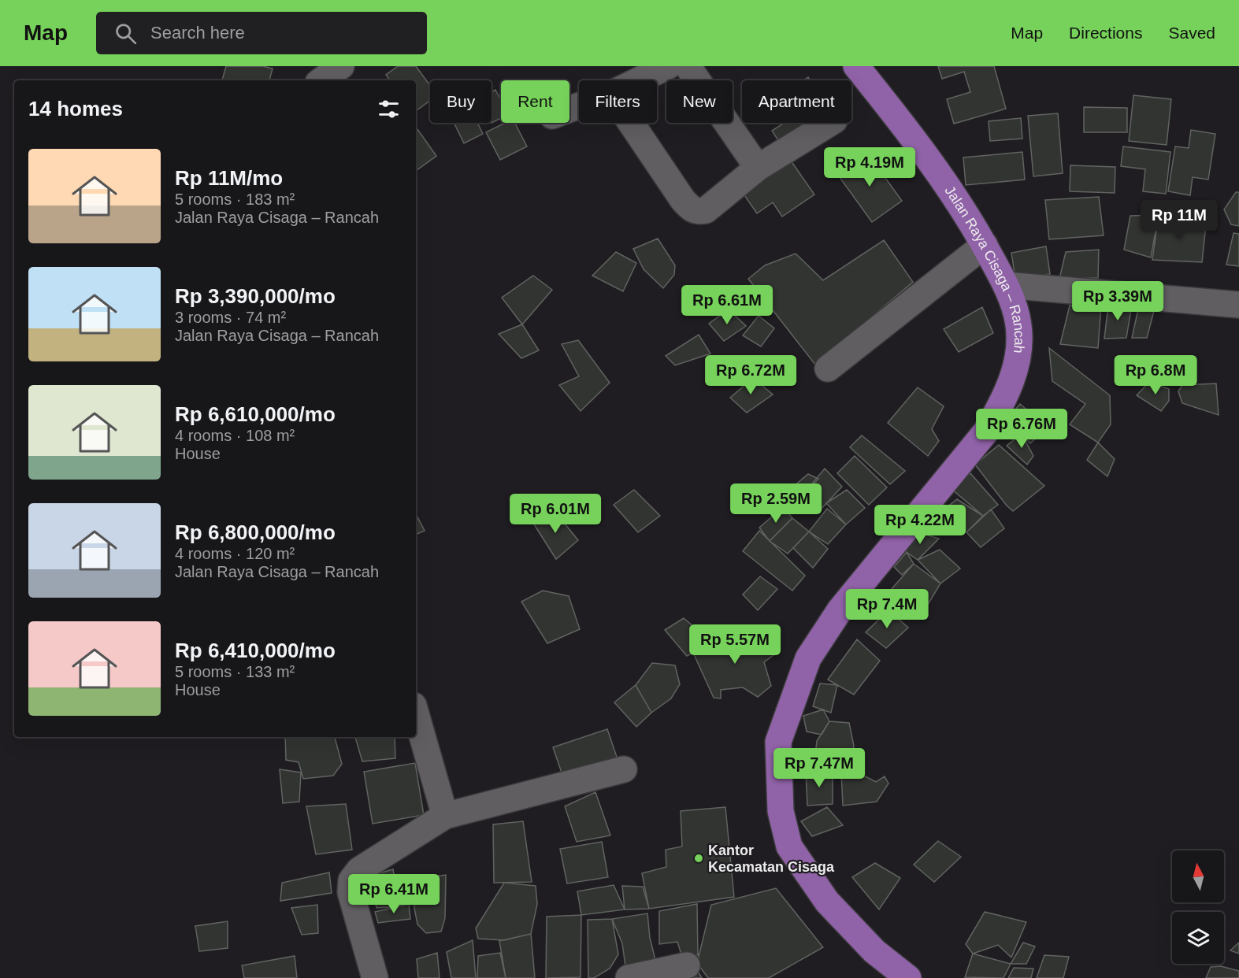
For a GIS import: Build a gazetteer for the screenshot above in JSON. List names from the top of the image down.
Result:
{
  "streets": {
    "main road": ["Jalan Raya Cisaga – Rancah"]
  },
  "places": ["Kantor Kecamatan Cisaga"],
  "north": "top",
  "page": {
    "header": "Map",
    "search": "Search here",
    "nav": ["Map", "Directions", "Saved"],
    "chip": [
      "Buy",
      "Rent",
      "Filters",
      "New",
      "Apartment"
    ],
    "heading": "14 homes",
    "list": [
      {
        "name": "Rp 11M/mo",
        "note": "5 rooms · 183 m² · Jalan Raya Cisaga – Rancah"
      },
      {
        "name": "Rp 3,390,000/mo",
        "note": "3 rooms · 74 m² · Jalan Raya Cisaga – Rancah"
      },
      {
        "name": "Rp 6,610,000/mo",
        "note": "4 rooms · 108 m² · House"
      },
      {
        "name": "Rp 6,800,000/mo",
        "note": "4 rooms · 120 m² · Jalan Raya Cisaga – Rancah"
      },
      {
        "name": "Rp 6,410,000/mo",
        "note": "5 rooms · 133 m² · House"
      }
    ],
    "price": [
      "Rp 4.19M",
      "Rp 11M",
      "Rp 3.39M",
      "Rp 6.61M",
      "Rp 6.72M",
      "Rp 6.8M",
      "Rp 6.76M",
      "Rp 2.59M",
      "Rp 6.01M",
      "Rp 4.22M",
      "Rp 7.4M",
      "Rp 5.57M",
      "Rp 7.47M",
      "Rp 6.41M"
    ]
  }
}
